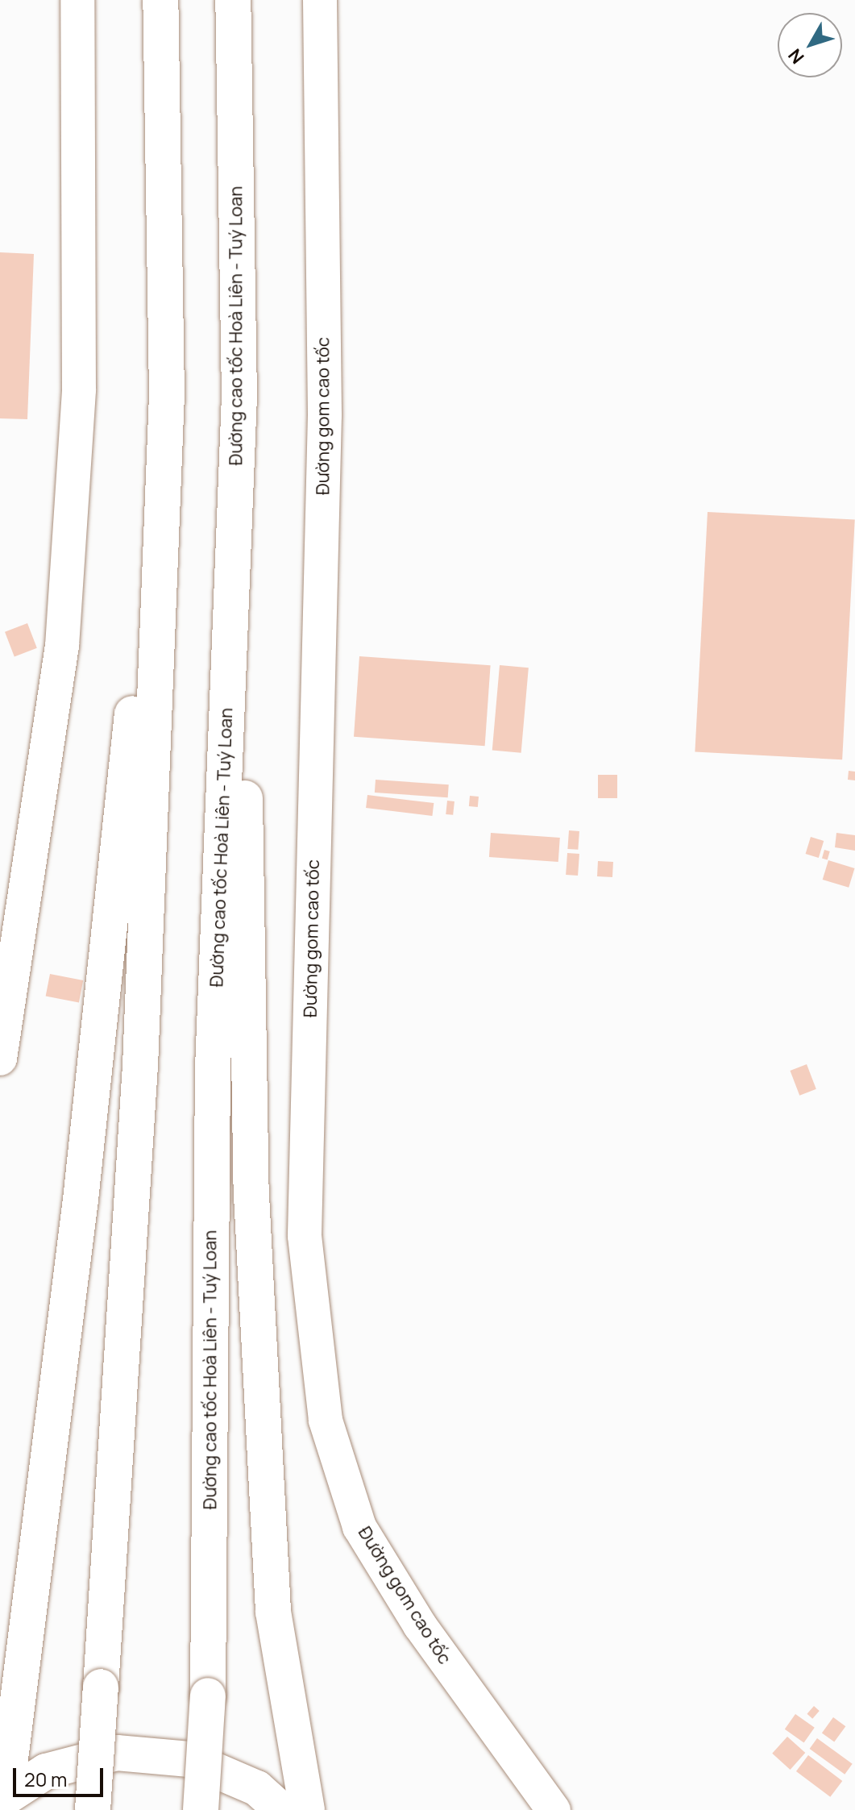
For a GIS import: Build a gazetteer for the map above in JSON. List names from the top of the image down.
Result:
{
  "streets": {
    "main road": ["Đường cao tốc Hoà Liên - Tuý Loan", "Đường gom cao tốc"]
  },
  "scale_bar": "20 m",
  "north": "bottom left"
}
